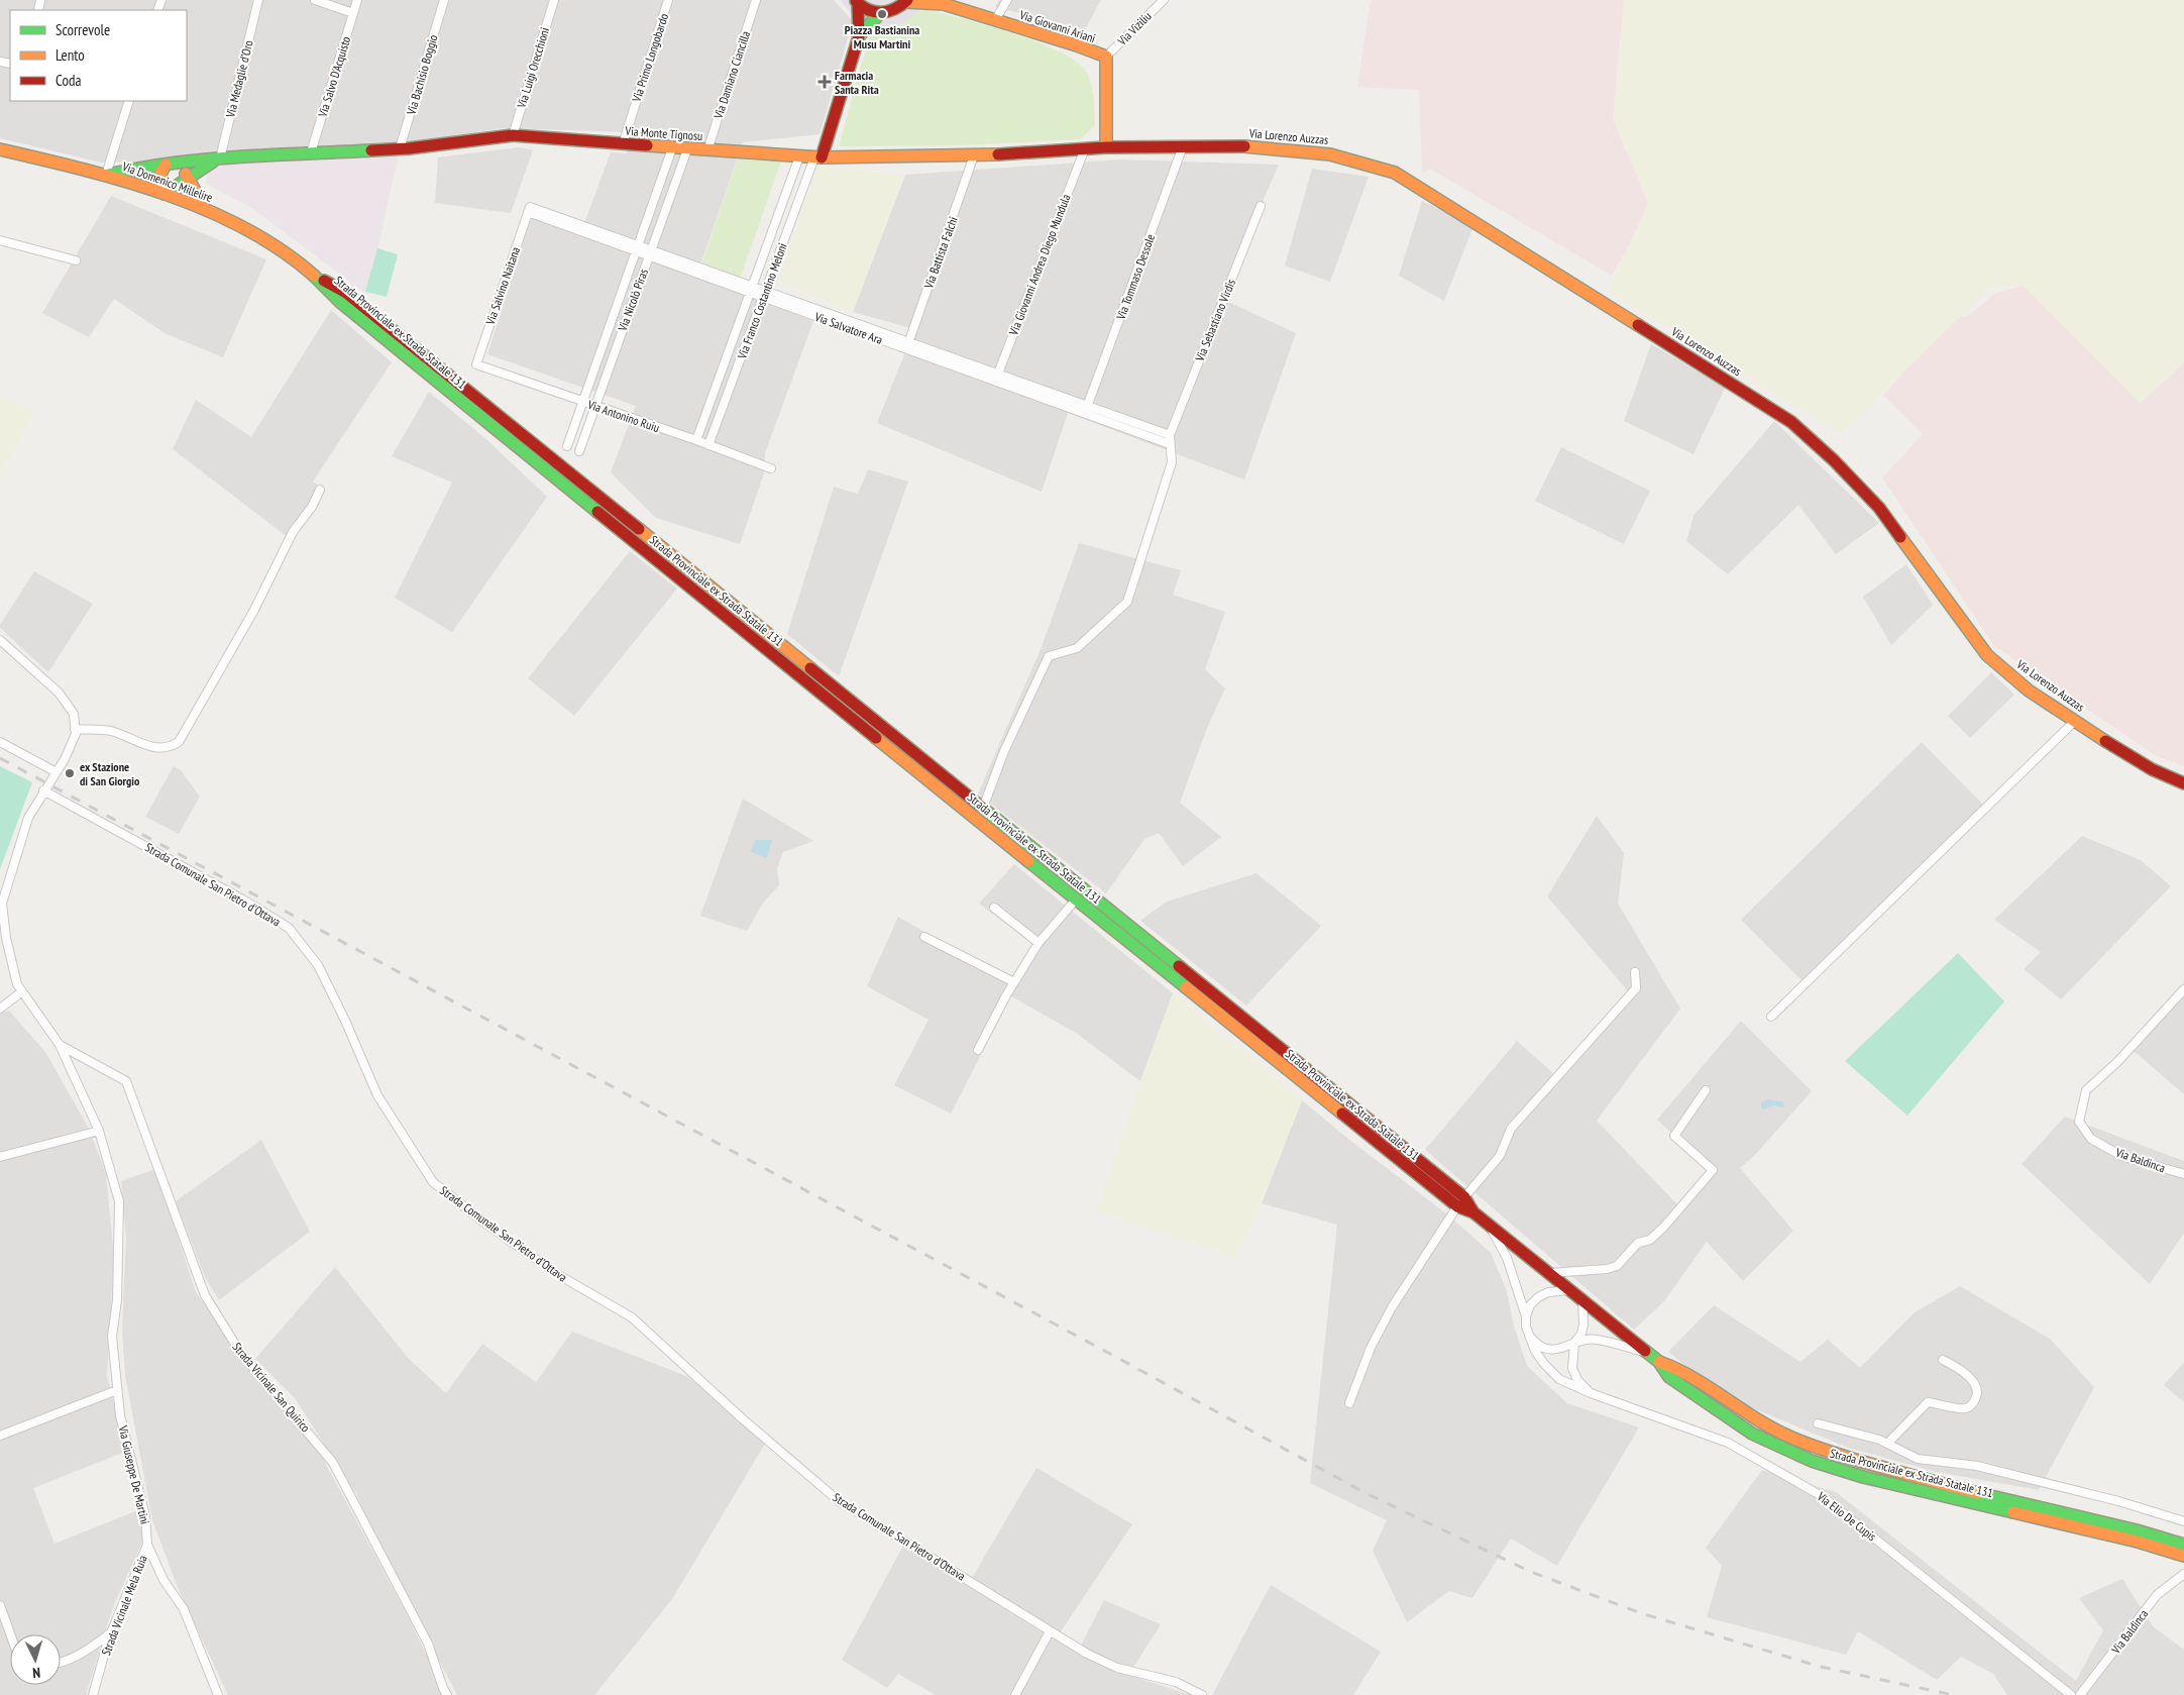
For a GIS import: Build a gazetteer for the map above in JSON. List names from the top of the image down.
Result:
{
  "streets": {
    "main road": [
      "Via Giovanni Ariani",
      "Via Monte Tignosu",
      "Via Lorenzo Auzzas",
      "Via Domenico Millelire",
      "Strada Provinciale ex Strada Statale 131"
    ],
    "street": [
      "Via Viziliu",
      "Via Primo Longobardo",
      "Via Luigi Orecchioni",
      "Via Bachisio Boggio",
      "Via Damiano Ciancilla",
      "Via Salvo D'Acquisto",
      "Via Medaglie d'Oro",
      "Via Battista Falchi",
      "Via Giovanni Andrea Diego Mundula",
      "Via Tommaso Dessole",
      "Via Salvino Naitana",
      "Via Nicolò Piras",
      "Via Franco Costantino Meloni",
      "Via Sebastiano Virdis",
      "Via Salvatore Ara",
      "Via Antonino Ruiu",
      "Strada Comunale San Pietro d'Ottava",
      "Via Baldinca",
      "Strada Vicinale San Quirico",
      "Via Giuseppe De Martini",
      "Via Elio De Cupis",
      "Strada Vicinale Mela Ruia"
    ]
  },
  "crossings": [
    ["Via Giovanni Ariani", "Via Viziliu"],
    ["Via Giovanni Ariani", "Via Monte Tignosu"],
    ["Via Giovanni Ariani", "Via Lorenzo Auzzas"],
    ["Via Primo Longobardo", "Via Monte Tignosu"],
    ["Via Luigi Orecchioni", "Via Monte Tignosu"],
    ["Via Bachisio Boggio", "Via Monte Tignosu"],
    ["Via Damiano Ciancilla", "Via Monte Tignosu"],
    ["Via Salvo D'Acquisto", "Via Monte Tignosu"],
    ["Via Medaglie d'Oro", "Via Monte Tignosu"],
    ["Via Monte Tignosu", "Via Lorenzo Auzzas"],
    ["Via Monte Tignosu", "Via Domenico Millelire"],
    ["Via Monte Tignosu", "Via Battista Falchi"],
    ["Via Monte Tignosu", "Via Giovanni Andrea Diego Mundula"],
    ["Via Monte Tignosu", "Via Nicolò Piras"],
    ["Via Monte Tignosu", "Via Franco Costantino Meloni"],
    ["Via Lorenzo Auzzas", "Via Tommaso Dessole"],
    ["Via Domenico Millelire", "Strada Provinciale ex Strada Statale 131"],
    ["Via Battista Falchi", "Via Salvatore Ara"],
    ["Via Giovanni Andrea Diego Mundula", "Via Salvatore Ara"],
    ["Via Tommaso Dessole", "Via Salvatore Ara"],
    ["Via Salvino Naitana", "Via Salvatore Ara"],
    ["Via Salvino Naitana", "Via Antonino Ruiu"],
    ["Via Nicolò Piras", "Via Salvatore Ara"],
    ["Via Nicolò Piras", "Via Antonino Ruiu"],
    ["Via Franco Costantino Meloni", "Via Salvatore Ara"],
    ["Via Franco Costantino Meloni", "Via Antonino Ruiu"],
    ["Via Sebastiano Virdis", "Via Salvatore Ara"],
    ["Via Sebastiano Virdis", "Strada Provinciale ex Strada Statale 131"],
    ["Strada Provinciale ex Strada Statale 131", "Via Elio De Cupis"],
    ["Strada Comunale San Pietro d'Ottava", "Via Giuseppe De Martini"],
    ["Strada Vicinale San Quirico", "Via Giuseppe De Martini"],
    ["Via Giuseppe De Martini", "Strada Vicinale Mela Ruia"]
  ],
  "places": {
    "other": ["Piazza Bastianina Musu Martini", "ex Stazione di San Giorgio"],
    "health": ["Farmacia Santa Rita"]
  },
  "legend": ["Scorrevole", "Lento", "Coda"],
  "north": "bottom"
}
